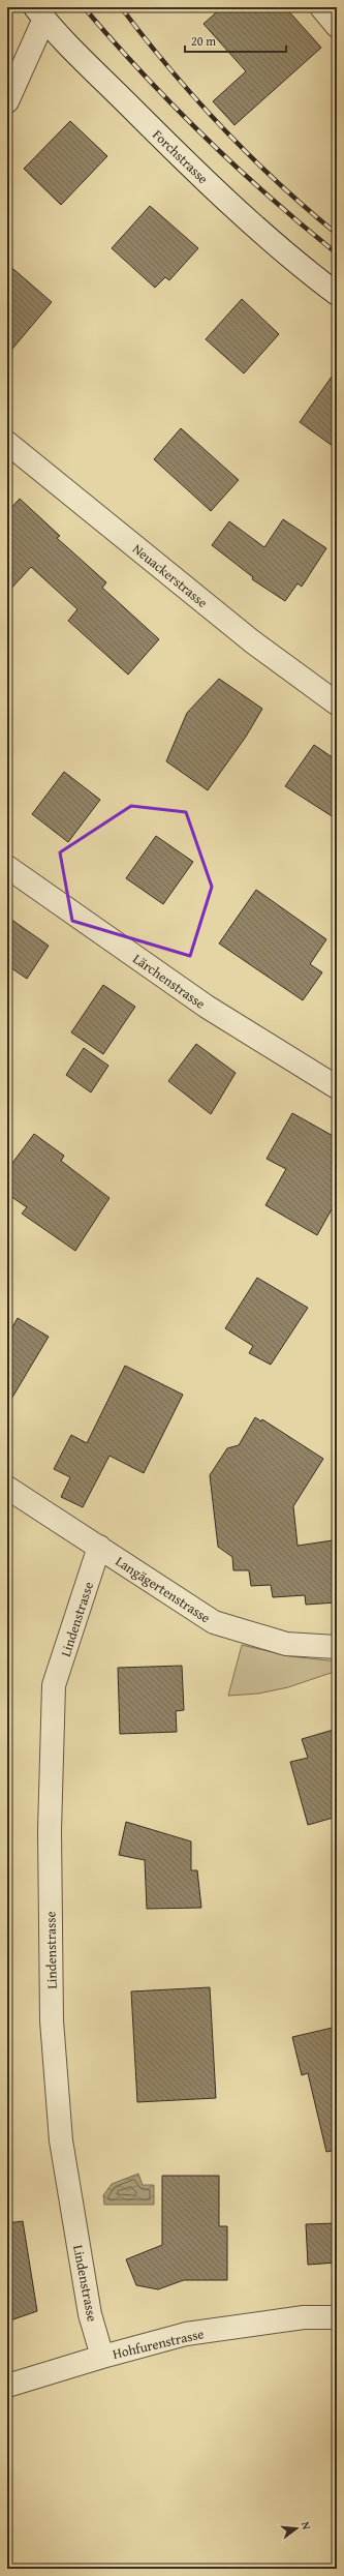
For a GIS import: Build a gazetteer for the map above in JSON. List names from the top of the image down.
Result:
{
  "streets": {
    "street": [
      "Forchstrasse",
      "Neuackerstrasse",
      "Lärchenstrasse",
      "Langägertenstrasse",
      "Lindenstrasse",
      "Hohfurenstrasse"
    ]
  },
  "crossings": [
    ["Langägertenstrasse", "Lindenstrasse"],
    ["Lindenstrasse", "Hohfurenstrasse"]
  ],
  "scale_bar": "20 m",
  "north": "right"
}
